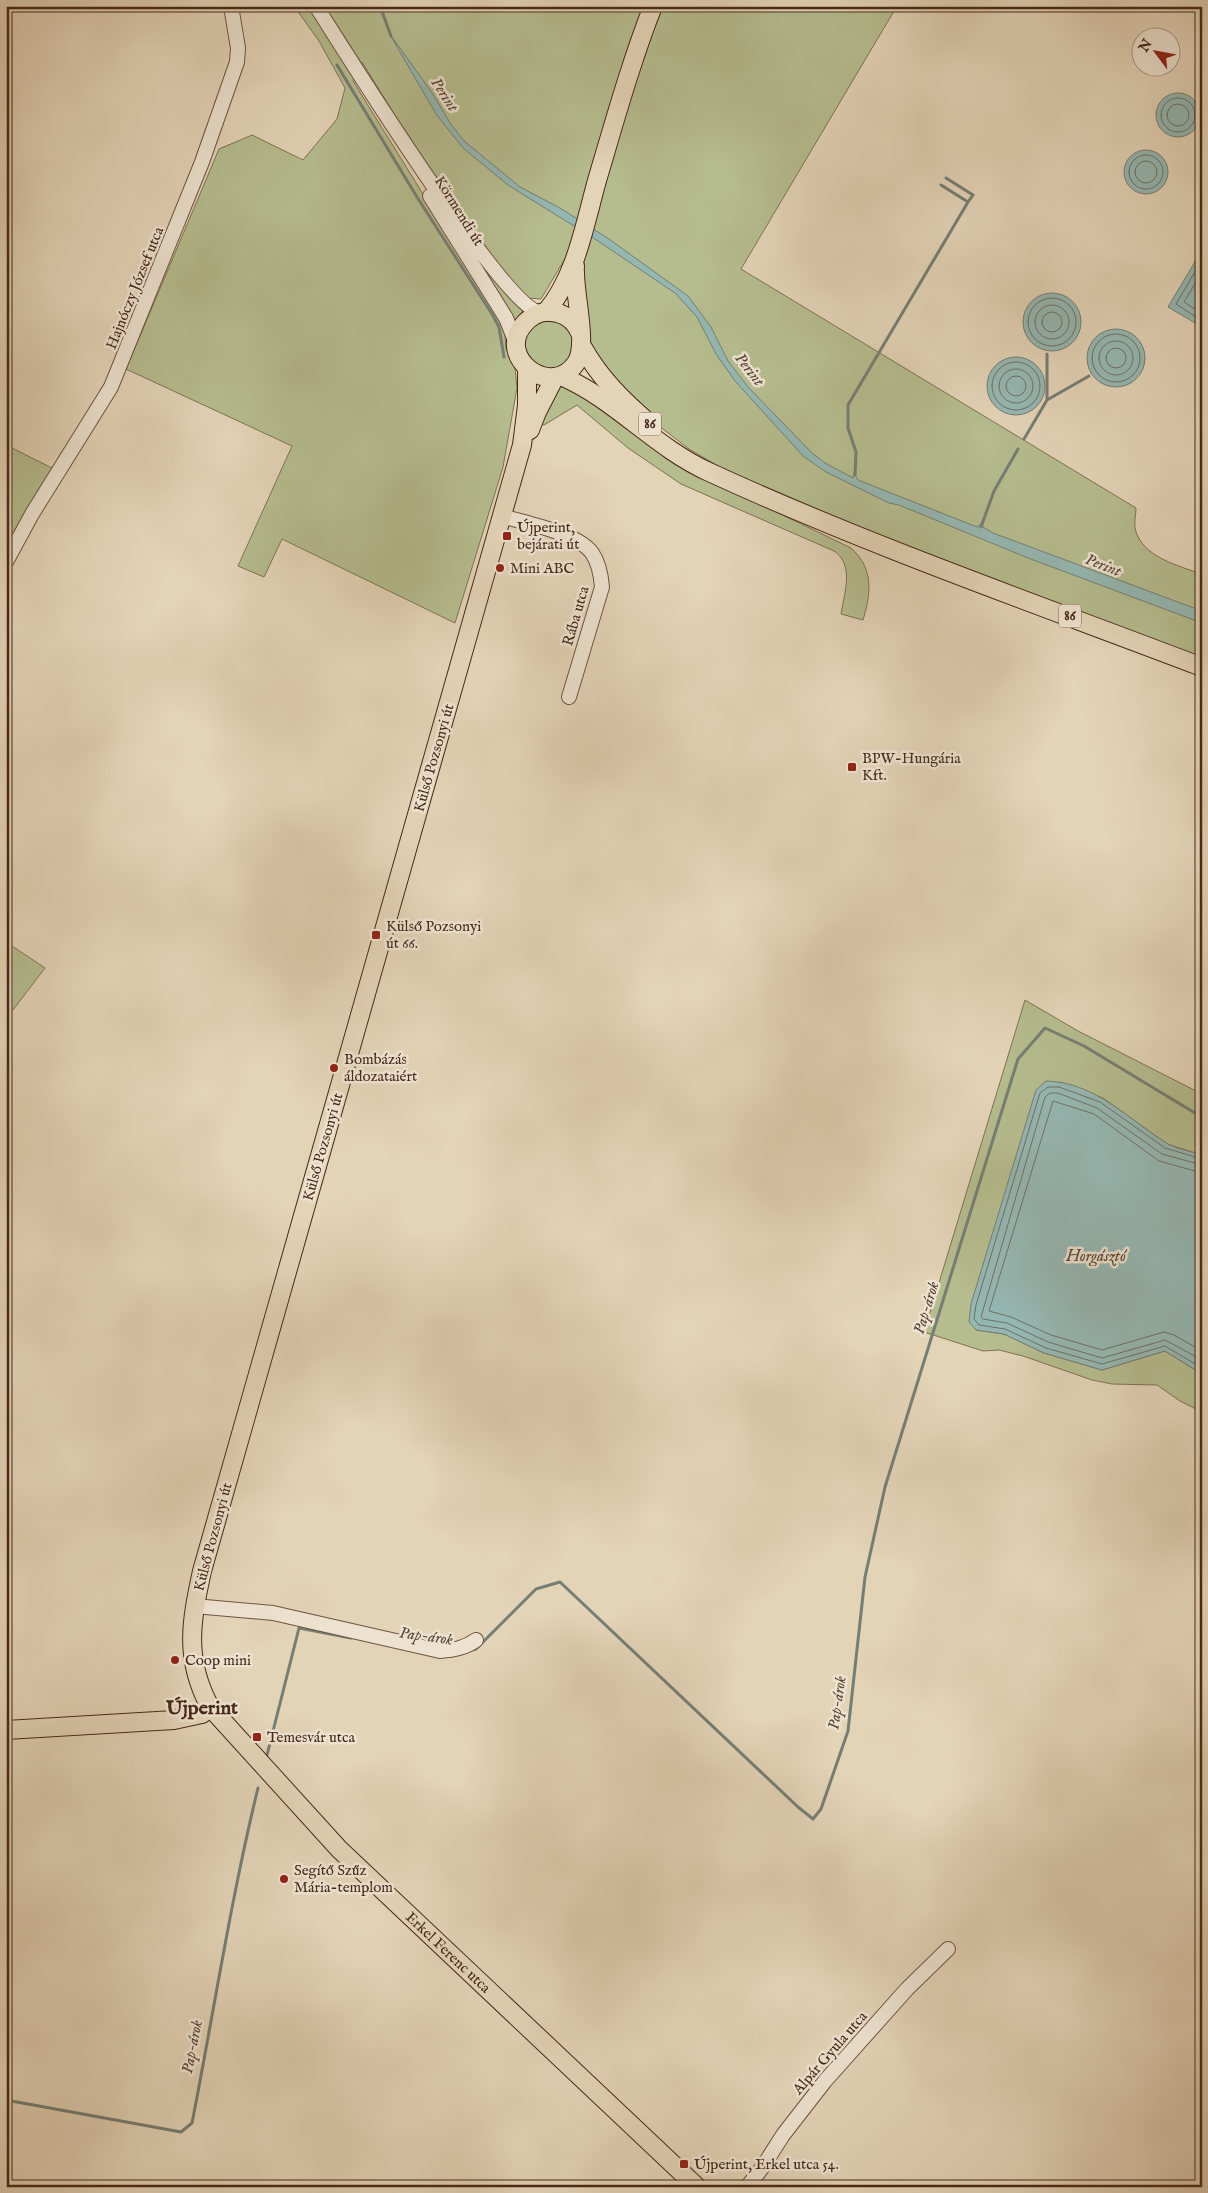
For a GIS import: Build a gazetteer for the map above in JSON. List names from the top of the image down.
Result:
{
  "streets": {
    "main road": ["86", "Külső Pozsonyi út", "Erkel Ferenc utca"],
    "street": [
      "Körmendi út",
      "Hajnóczy József utca",
      "Rába utca",
      "Alpár Gyula utca"
    ]
  },
  "crossings": [
    ["Körmendi út", "86"],
    ["Rába utca", "Külső Pozsonyi út"],
    ["Külső Pozsonyi út", "Erkel Ferenc utca"]
  ],
  "districts": ["Újperint"],
  "water": ["Perint", "Horgásztó", "Pap-árok"],
  "places": {
    "transit": [
      "Újperint, bejárati út",
      "BPW-Hungária Kft.",
      "Külső Pozsonyi út 66.",
      "Temesvár utca",
      "Újperint, Erkel utca 54."
    ],
    "other": [
      "Mini ABC",
      "Bombázás áldozataiért",
      "Coop mini",
      "Segítő Szűz Mária-templom"
    ]
  },
  "north": "top left"
}
